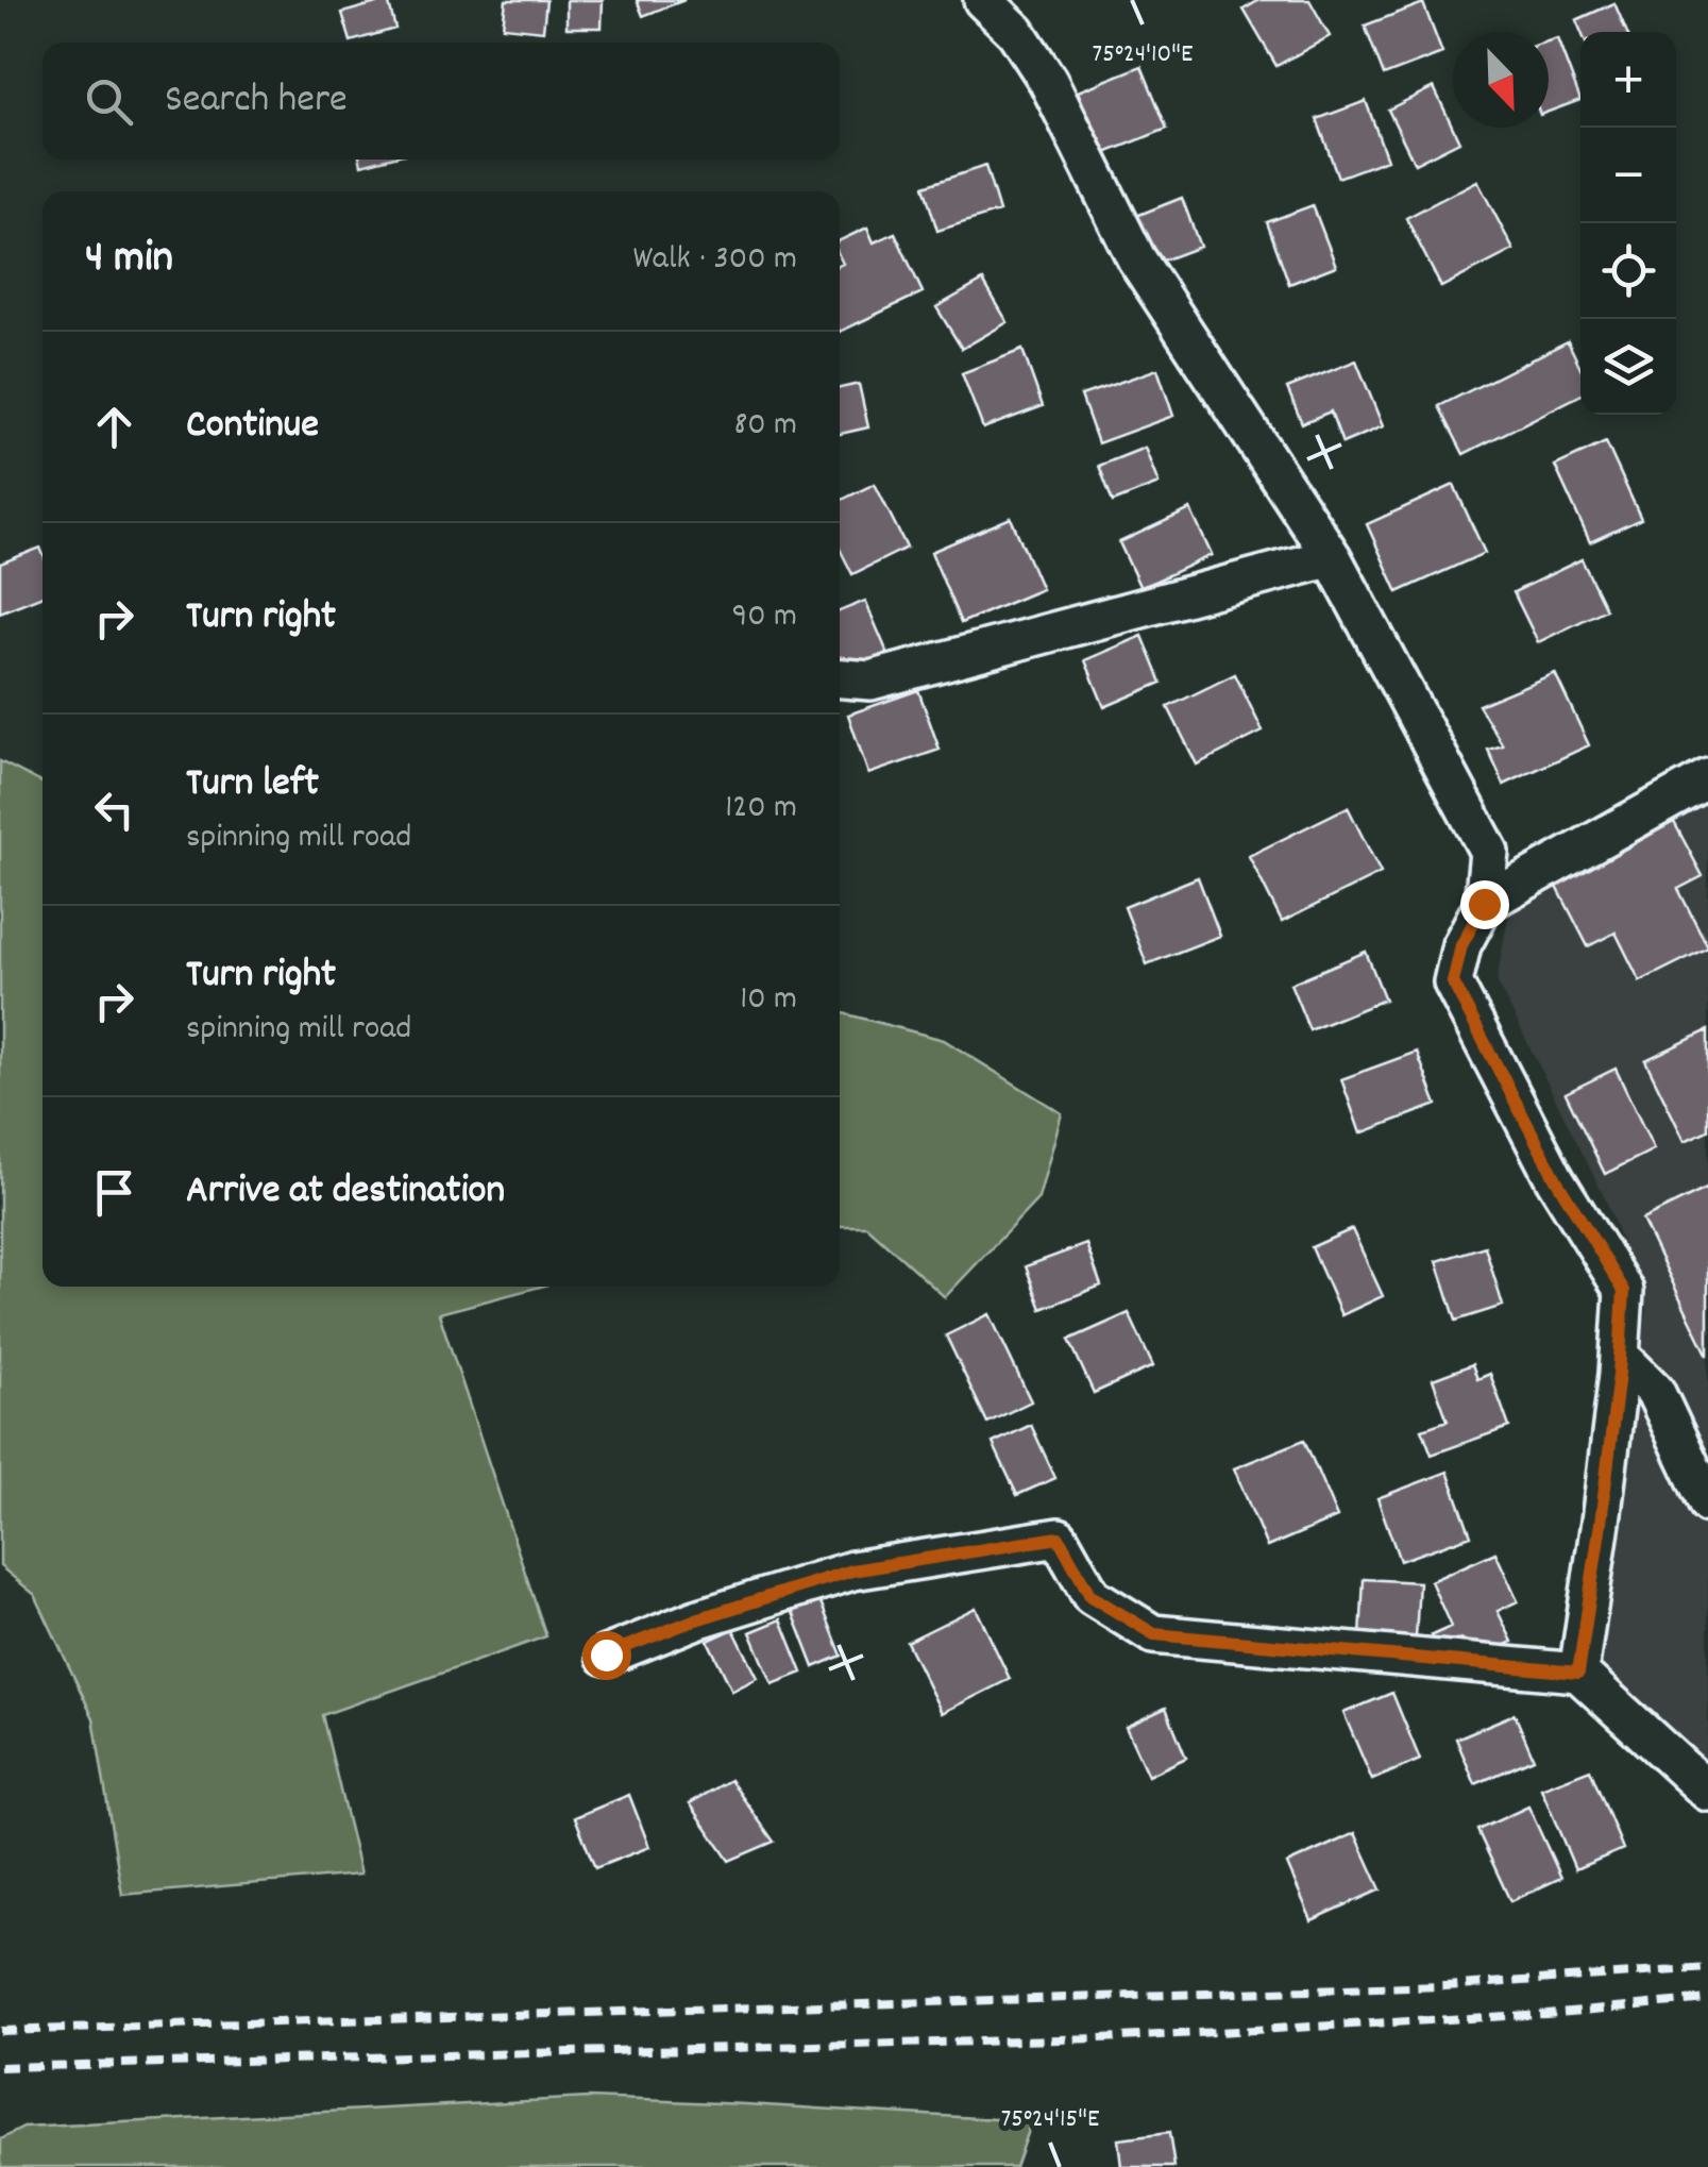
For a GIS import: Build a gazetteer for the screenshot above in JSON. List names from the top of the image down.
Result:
{
  "north": "bottom right",
  "page": {
    "map_buttons": ["+", "−"],
    "search": "Search here",
    "heading": ["4 min", "Walk · 300 m"],
    "list": [
      ["Continue", "80 m"],
      ["Turn right", "90 m"],
      ["Turn left", "spinning mill road", "120 m"],
      ["Turn right", "spinning mill road", "10 m"],
      "Arrive at destination"
    ]
  },
  "coordinates": ["75°24'10\"E", "75°24'15\"E"]
}
